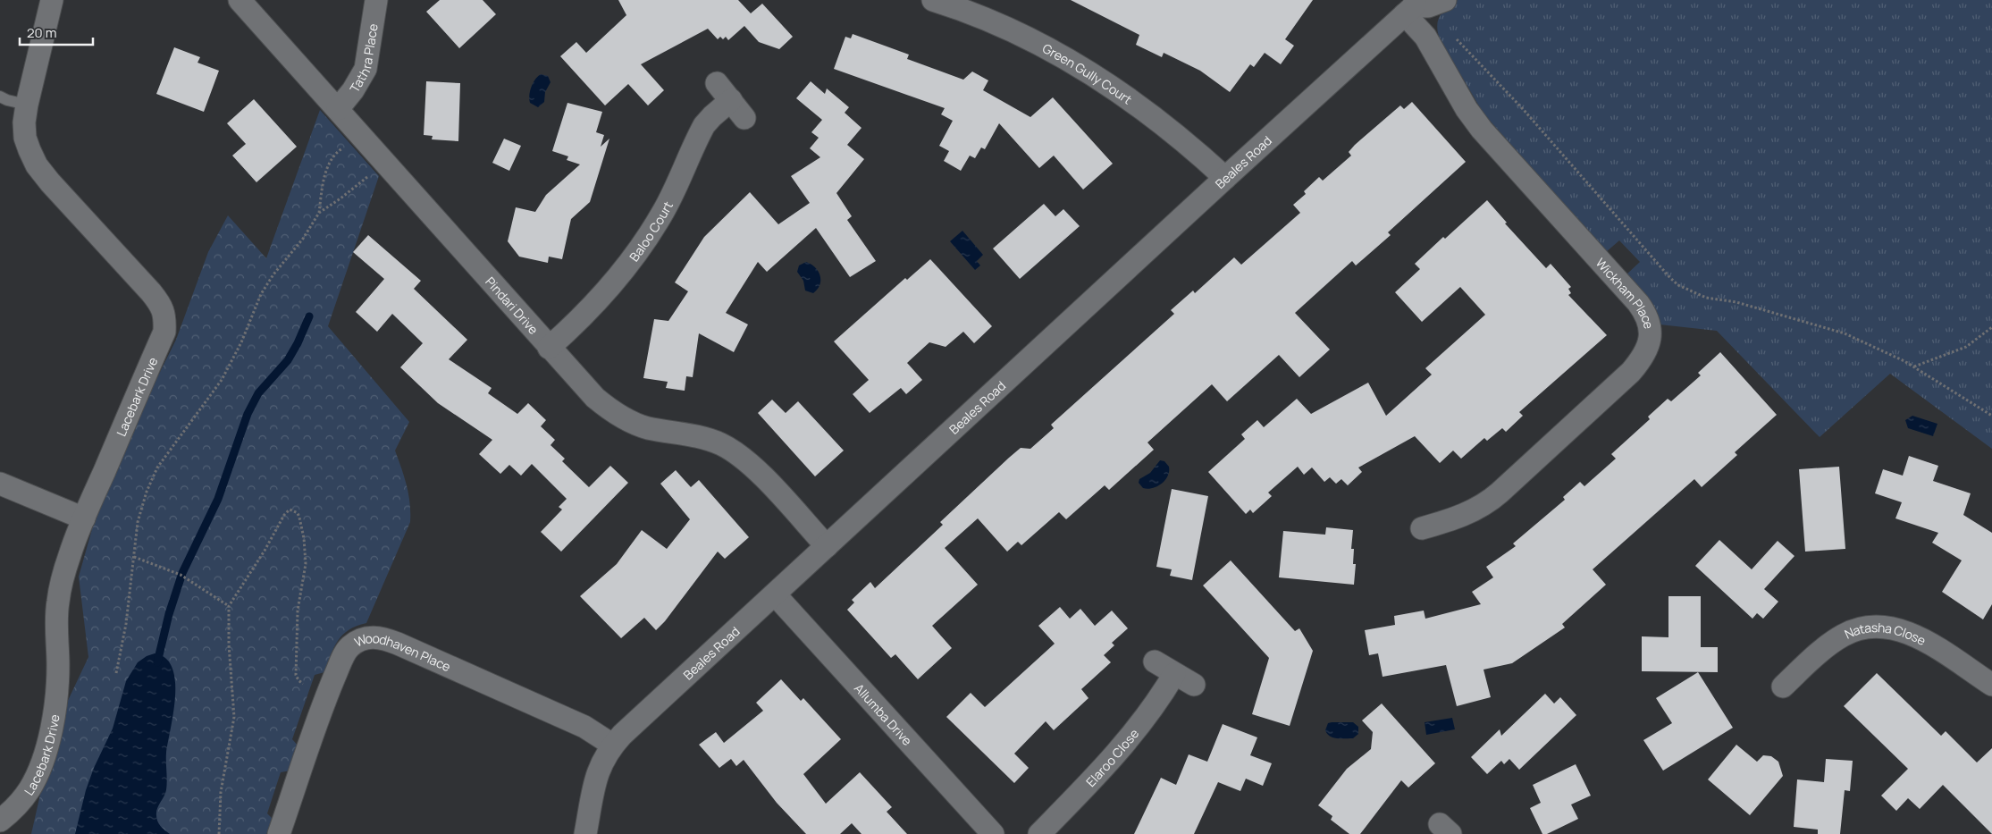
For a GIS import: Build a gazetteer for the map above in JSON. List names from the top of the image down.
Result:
{
  "streets": {
    "street": [
      "Tathra Place",
      "Green Gully Court",
      "Beales Road",
      "Baloo Court",
      "Wickham Place",
      "Pindari Drive",
      "Lacebark Drive",
      "Natasha Close",
      "Woodhaven Place",
      "Allumba Drive",
      "Elaroo Close"
    ]
  },
  "crossings": [
    ["Tathra Place", "Pindari Drive"],
    ["Green Gully Court", "Beales Road"],
    ["Beales Road", "Wickham Place"],
    ["Beales Road", "Pindari Drive"],
    ["Beales Road", "Woodhaven Place"],
    ["Beales Road", "Allumba Drive"],
    ["Baloo Court", "Pindari Drive"]
  ],
  "scale_bar": "20 m"
}
